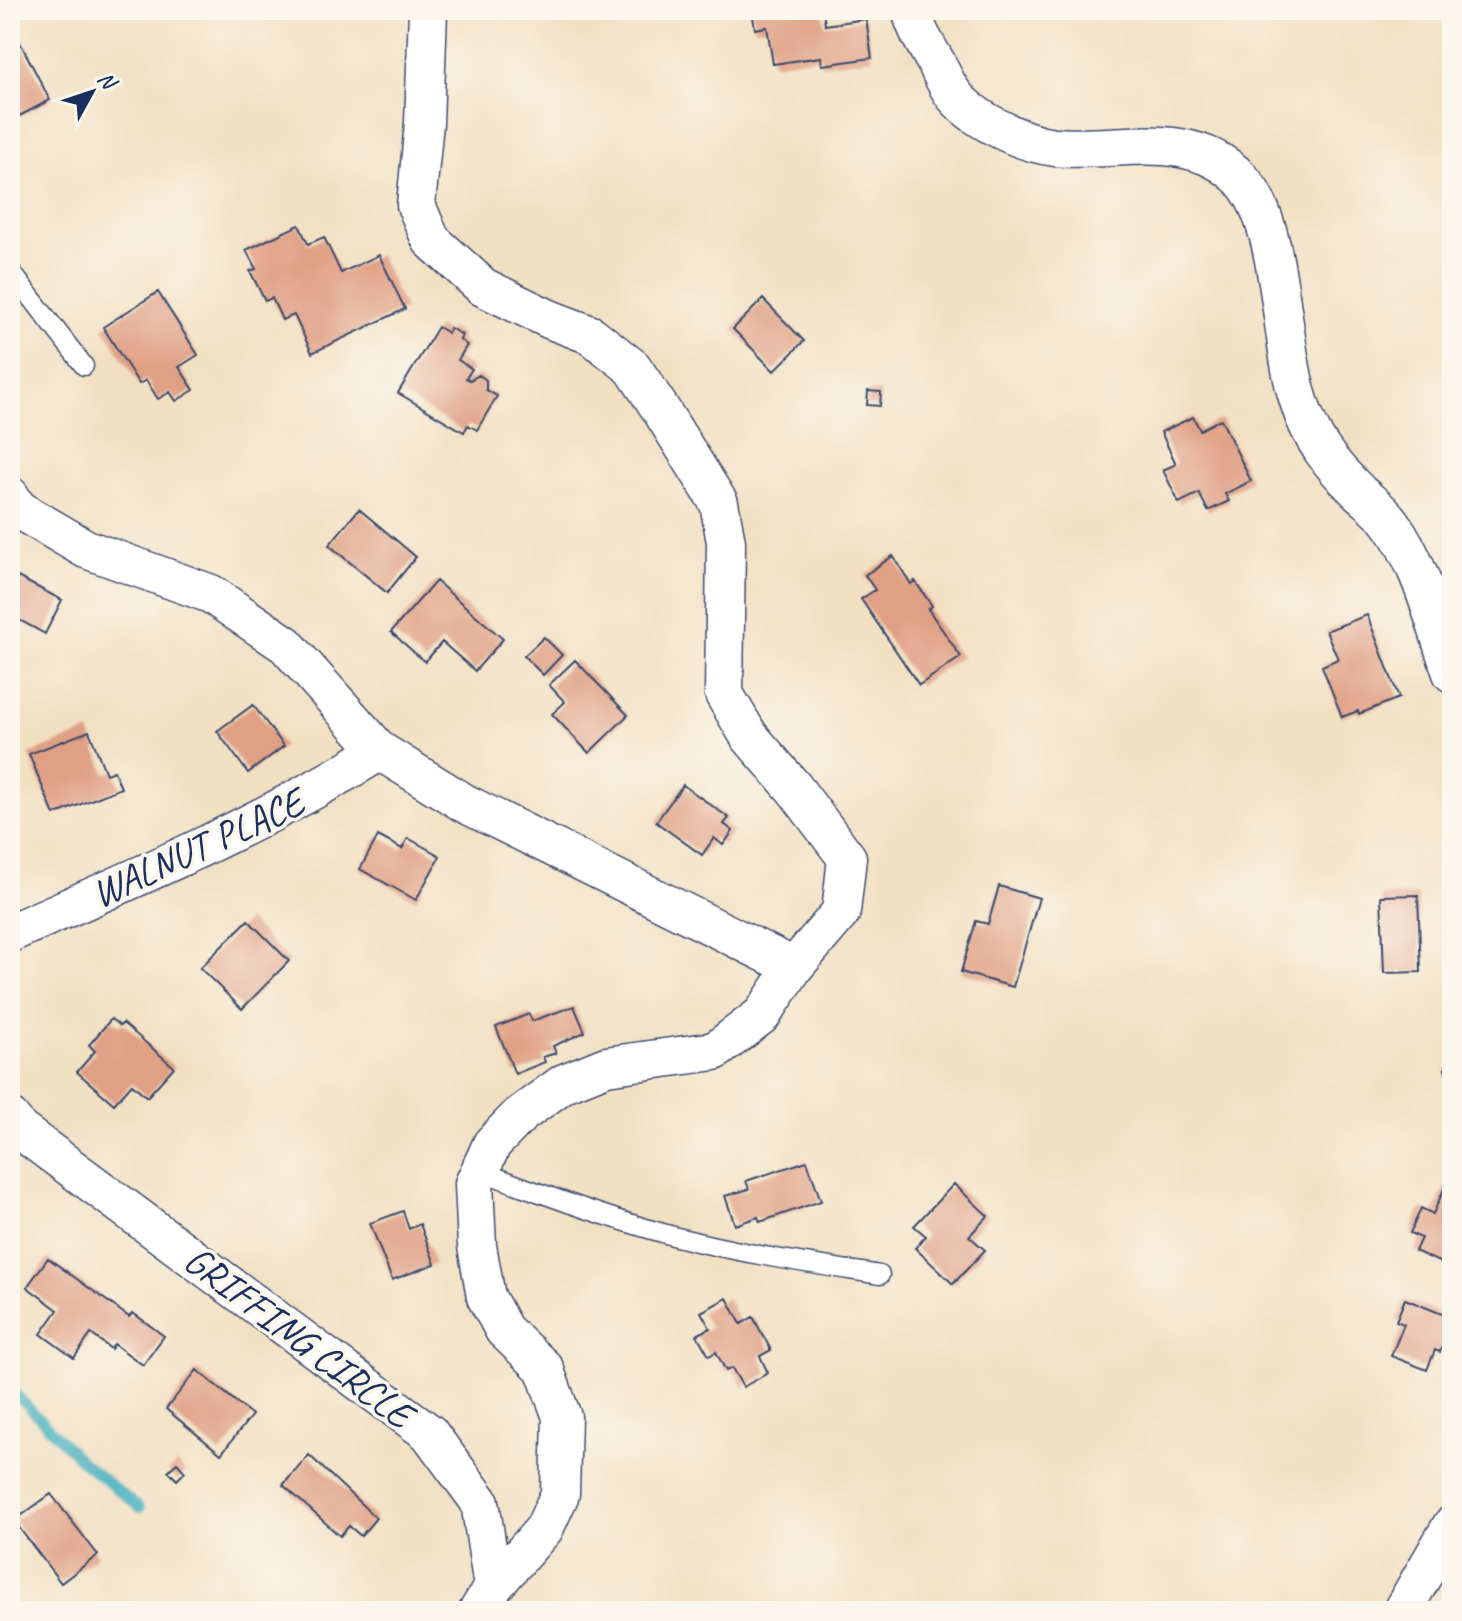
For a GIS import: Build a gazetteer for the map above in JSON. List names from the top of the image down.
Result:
{
  "streets": {
    "street": ["WALNUT PLACE", "GRIFFING CIRCLE"]
  },
  "north": "top right"
}
